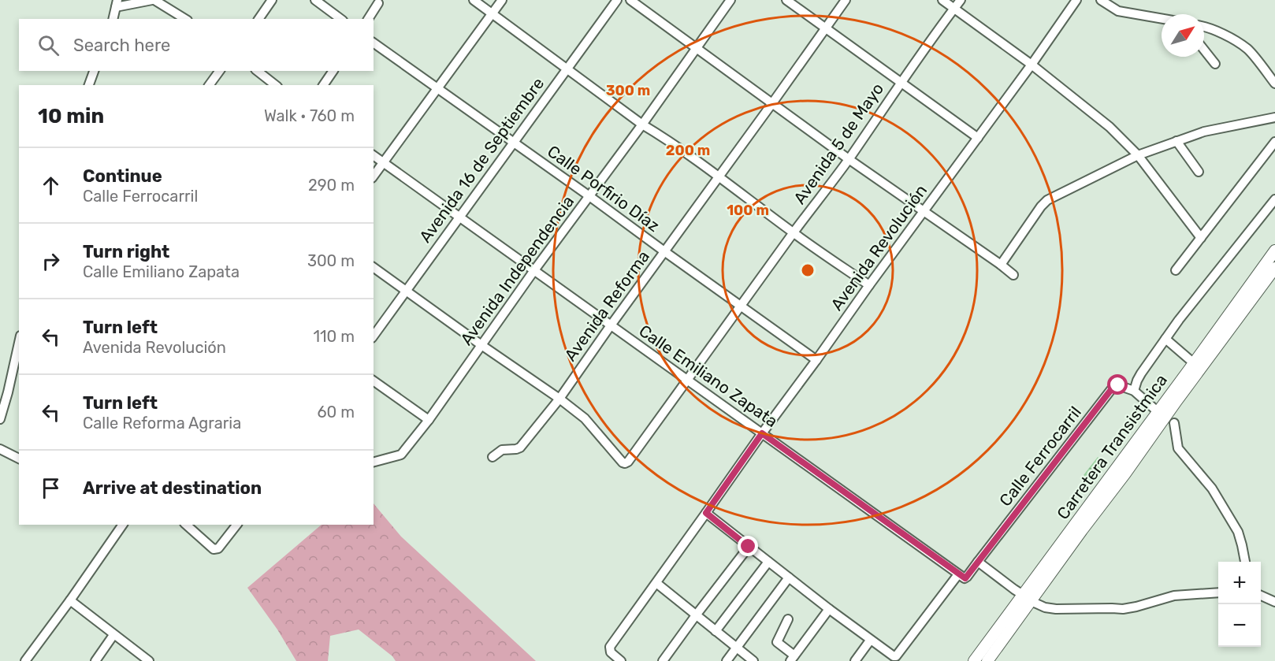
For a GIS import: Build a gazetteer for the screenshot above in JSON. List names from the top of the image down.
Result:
{
  "streets": {
    "main road": ["Carretera Transistmica"],
    "street": [
      "Avenida 5 de Mayo",
      "Avenida 16 de Septiembre",
      "Calle Porfirio Díaz",
      "Avenida Revolución",
      "Avenida Independencia",
      "Avenida Reforma",
      "Calle Emiliano Zapata",
      "Calle Ferrocarril"
    ]
  },
  "crossings": [
    ["Avenida 5 de Mayo", "Calle Porfirio Díaz"],
    ["Avenida 5 de Mayo", "Avenida Reforma"],
    ["Avenida 5 de Mayo", "Calle Emiliano Zapata"],
    ["Avenida 16 de Septiembre", "Calle Porfirio Díaz"],
    ["Avenida 16 de Septiembre", "Calle Emiliano Zapata"],
    ["Calle Porfirio Díaz", "Avenida Revolución"],
    ["Calle Porfirio Díaz", "Avenida Independencia"],
    ["Calle Porfirio Díaz", "Avenida Reforma"],
    ["Avenida Revolución", "Calle Emiliano Zapata"],
    ["Avenida Independencia", "Calle Emiliano Zapata"],
    ["Avenida Reforma", "Calle Emiliano Zapata"]
  ],
  "north": "top right",
  "page": {
    "search": "Search here",
    "heading": ["10 min", "Walk · 760 m"],
    "list": [
      ["Continue", "Calle Ferrocarril", "290 m"],
      ["Turn right", "Calle Emiliano Zapata", "300 m"],
      ["Turn left", "Avenida Revolución", "110 m"],
      ["Turn left", "Calle Reforma Agraria", "60 m"],
      "Arrive at destination"
    ],
    "map_buttons": ["+", "−"]
  },
  "rings": ["300 m", "200 m", "100 m"]
}
